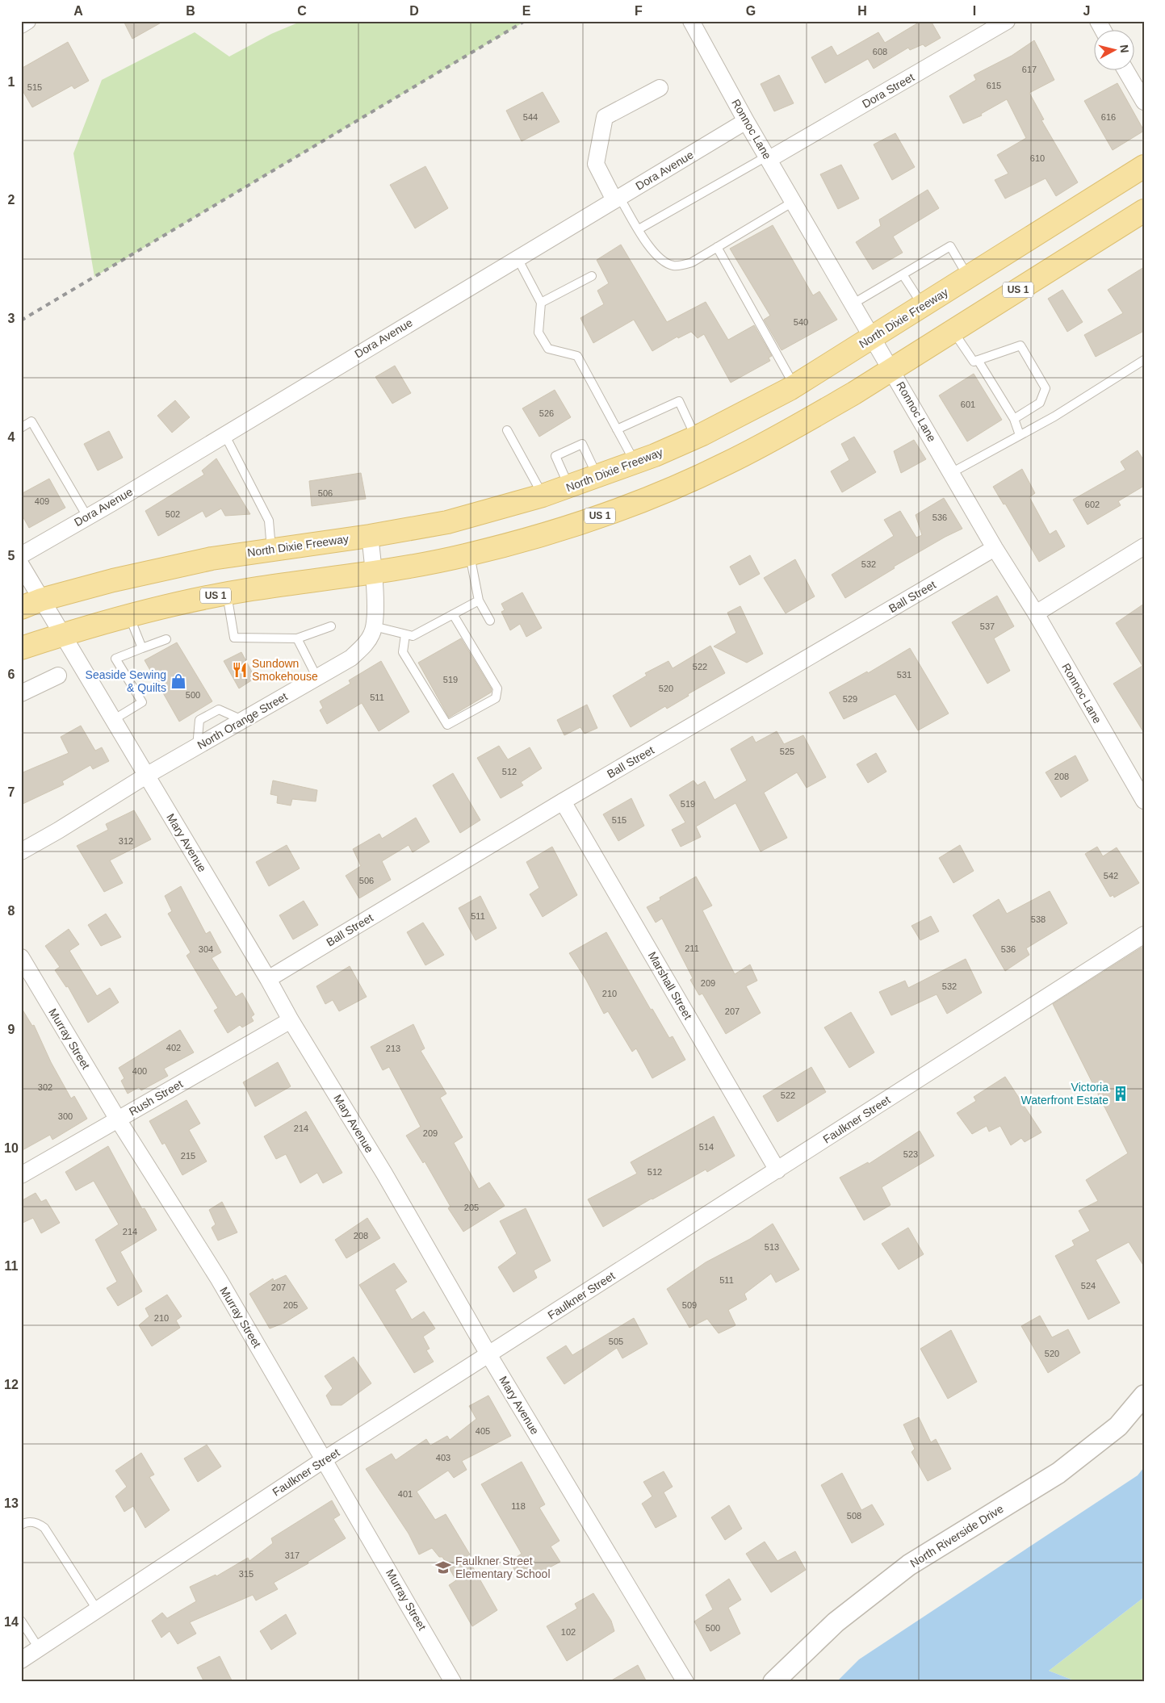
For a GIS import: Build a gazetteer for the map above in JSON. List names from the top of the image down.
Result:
{
  "streets": {
    "main road": ["US 1", "North Dixie Freeway"],
    "street": [
      "Dora Street",
      "Ronnoc Lane",
      "Dora Avenue",
      "Ball Street",
      "North Orange Street",
      "Mary Avenue",
      "Marshall Street",
      "Murray Street",
      "Rush Street",
      "Faulkner Street",
      "North Riverside Drive"
    ]
  },
  "crossings": [
    ["Dora Street", "Ronnoc Lane"],
    ["Ronnoc Lane", "Dora Avenue"],
    ["Ronnoc Lane", "US 1"],
    ["Ronnoc Lane", "North Dixie Freeway"],
    ["Ronnoc Lane", "Ball Street"],
    ["US 1", "North Orange Street"],
    ["US 1", "Mary Avenue"],
    ["North Dixie Freeway", "North Orange Street"],
    ["North Dixie Freeway", "Mary Avenue"],
    ["Ball Street", "Mary Avenue"],
    ["Ball Street", "Marshall Street"],
    ["North Orange Street", "Mary Avenue"],
    ["Mary Avenue", "Rush Street"],
    ["Mary Avenue", "Faulkner Street"],
    ["Marshall Street", "Faulkner Street"],
    ["Murray Street", "Rush Street"],
    ["Murray Street", "Faulkner Street"]
  ],
  "places": {
    "restaurant": ["Sundown Smokehouse"],
    "shop": ["Seaside Sewing & Quilts"],
    "building": ["Victoria Waterfront Estate"],
    "school or university": ["Faulkner Street Elementary School"]
  },
  "house_numbers": [
    "608",
    "617",
    "615",
    "515",
    "544",
    "616",
    "610",
    "540",
    "601",
    "526",
    "506",
    "409",
    "602",
    "502",
    "536",
    "532",
    "537",
    "522",
    "531",
    "519",
    "520",
    "500",
    "511",
    "529",
    "525",
    "512",
    "208",
    "519",
    "515",
    "312",
    "542",
    "506",
    "511",
    "538",
    "211",
    "304",
    "536",
    "209",
    "532",
    "210",
    "207",
    "402",
    "213",
    "400",
    "302",
    "522",
    "300",
    "214",
    "209",
    "514",
    "523",
    "215",
    "512",
    "205",
    "214",
    "208",
    "513",
    "511",
    "524",
    "207",
    "205",
    "509",
    "210",
    "505",
    "520",
    "405",
    "403",
    "401",
    "118",
    "508",
    "317",
    "315",
    "500",
    "102"
  ],
  "north": "right",
  "grid": {
    "columns": [
      "A",
      "B",
      "C",
      "D",
      "E",
      "F",
      "G",
      "H",
      "I",
      "J"
    ],
    "rows": [
      "1",
      "2",
      "3",
      "4",
      "5",
      "6",
      "7",
      "8",
      "9",
      "10",
      "11",
      "12",
      "13",
      "14"
    ]
  }
}
